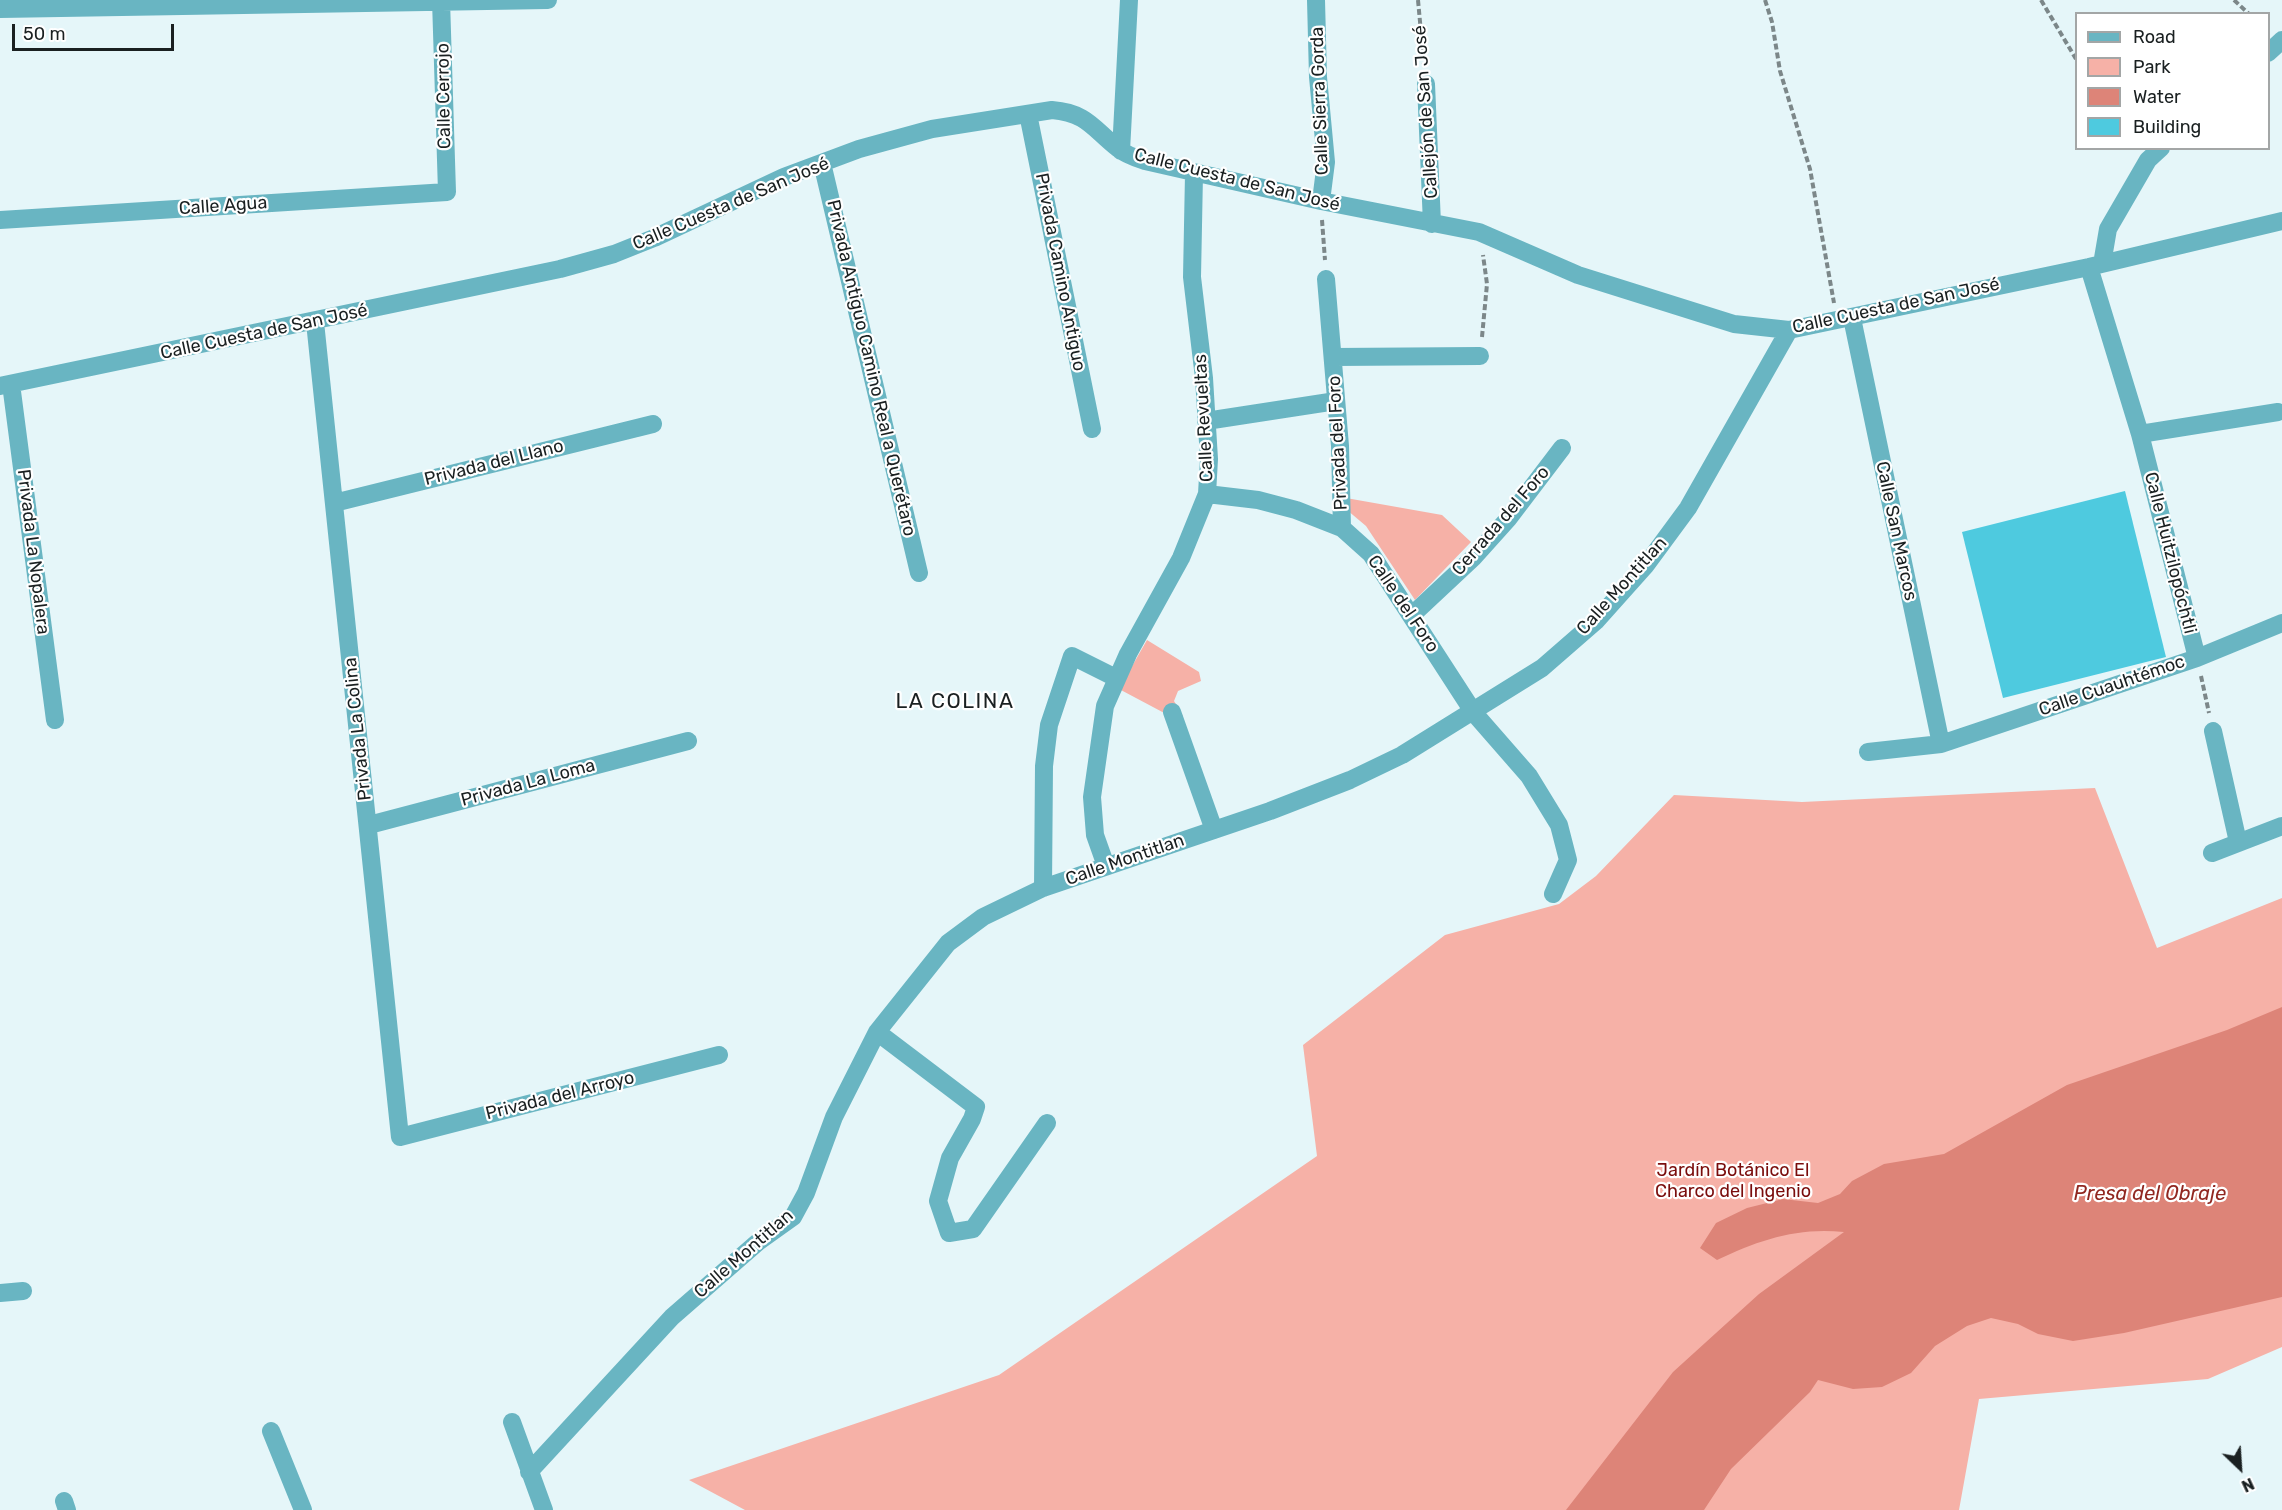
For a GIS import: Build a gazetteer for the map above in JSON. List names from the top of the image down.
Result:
{
  "streets": {
    "street": [
      "Calle Cerrojo",
      "Calle Sierra Gorda",
      "Callejón de San José",
      "Calle Cuesta de San José",
      "Calle Agua",
      "Privada Camino Antiguo",
      "Privada Antiguo Camino Real a Querétaro",
      "Calle Revueltas",
      "Privada del Foro",
      "Privada del Llano",
      "Cerrada del Foro",
      "Calle San Marcos",
      "Privada La Nopalera",
      "Calle Huitzilopóchtli",
      "Calle Montitlan",
      "Calle del Foro",
      "Calle Cuauhtémoc",
      "Privada La Colina",
      "Privada La Loma",
      "Privada del Arroyo"
    ]
  },
  "crossings": [
    ["Calle Cerrojo", "Calle Agua"],
    ["Calle Sierra Gorda", "Calle Cuesta de San José"],
    ["Callejón de San José", "Calle Cuesta de San José"],
    ["Calle Cuesta de San José", "Privada Camino Antiguo"],
    ["Calle Cuesta de San José", "Privada Antiguo Camino Real a Querétaro"],
    ["Calle Cuesta de San José", "Calle Revueltas"],
    ["Calle Cuesta de San José", "Calle San Marcos"],
    ["Calle Cuesta de San José", "Privada La Nopalera"],
    ["Calle Cuesta de San José", "Calle Huitzilopóchtli"],
    ["Calle Cuesta de San José", "Calle Montitlan"],
    ["Calle Cuesta de San José", "Privada La Colina"],
    ["Calle Revueltas", "Calle Montitlan"],
    ["Calle Revueltas", "Calle del Foro"],
    ["Privada del Foro", "Calle del Foro"],
    ["Privada del Llano", "Privada La Colina"],
    ["Cerrada del Foro", "Calle del Foro"],
    ["Calle San Marcos", "Calle Cuauhtémoc"],
    ["Calle Huitzilopóchtli", "Calle Cuauhtémoc"],
    ["Calle Montitlan", "Calle del Foro"],
    ["Privada La Colina", "Privada La Loma"],
    ["Privada La Colina", "Privada del Arroyo"]
  ],
  "districts": ["LA COLINA"],
  "water": ["Presa del Obraje"],
  "parks": ["Jardín Botánico El Charco del Ingenio"],
  "legend": [
    "Road",
    "Park",
    "Water",
    "Building"
  ],
  "scale_bar": "50 m",
  "north": "bottom right"
}
